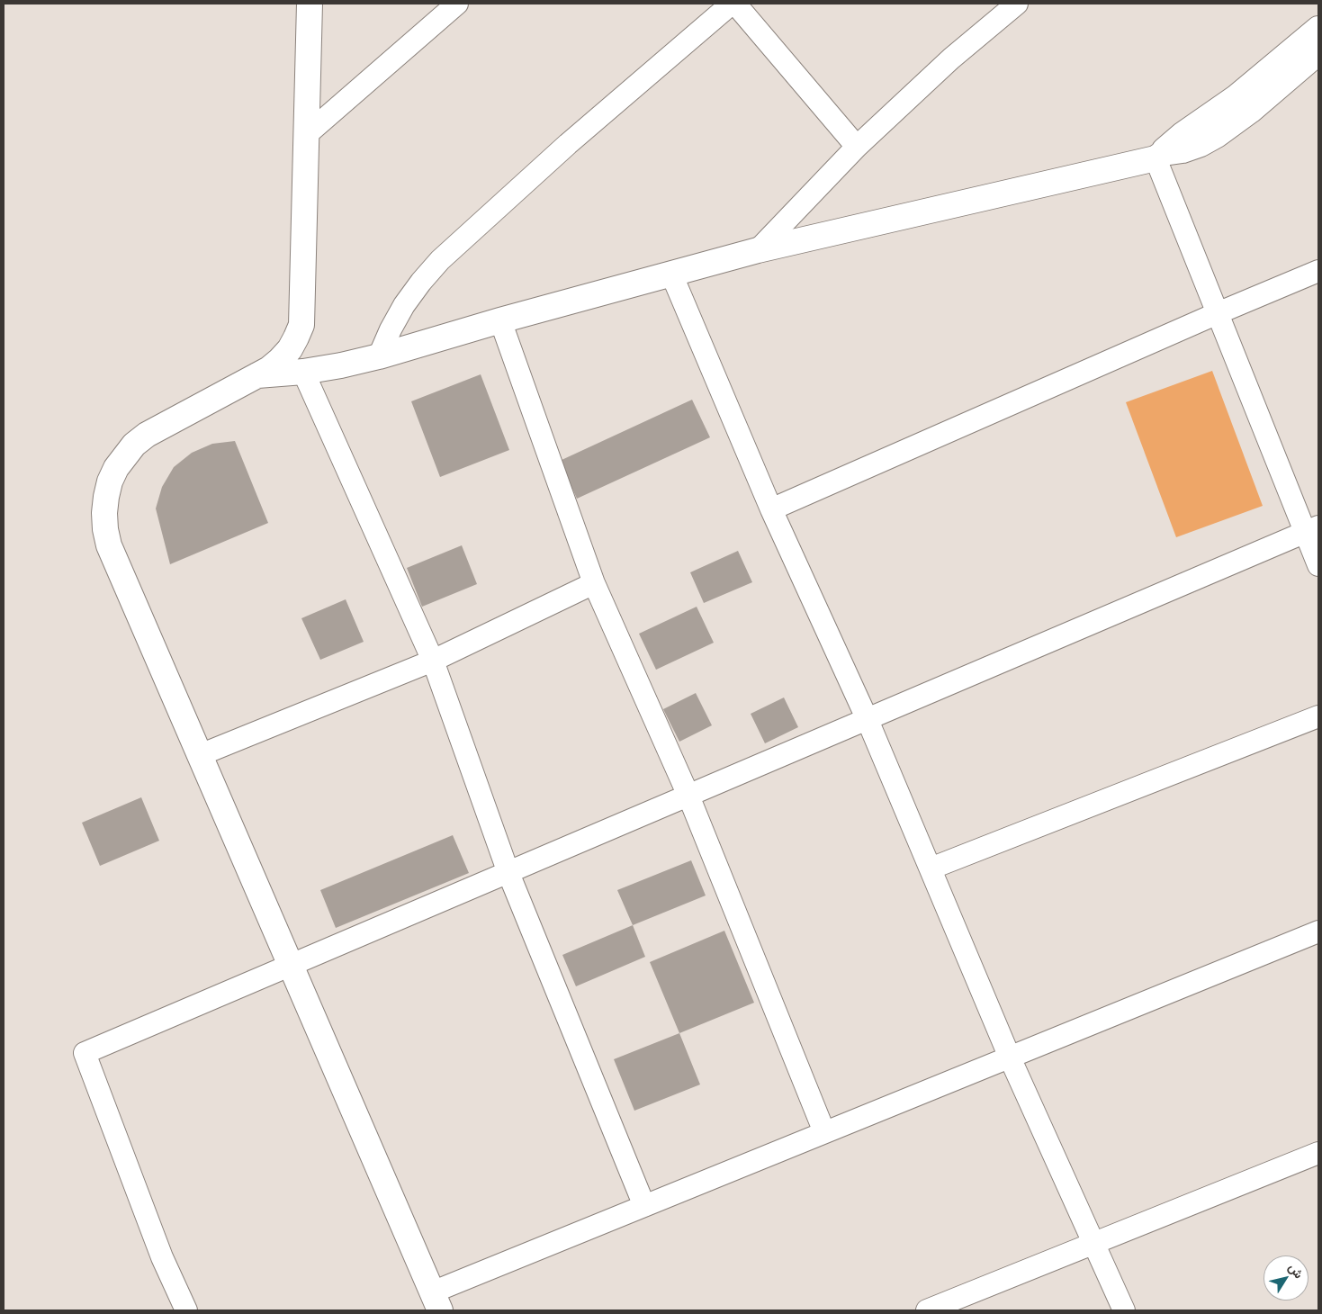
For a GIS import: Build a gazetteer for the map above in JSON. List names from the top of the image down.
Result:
{
  "north": "top right"
}
